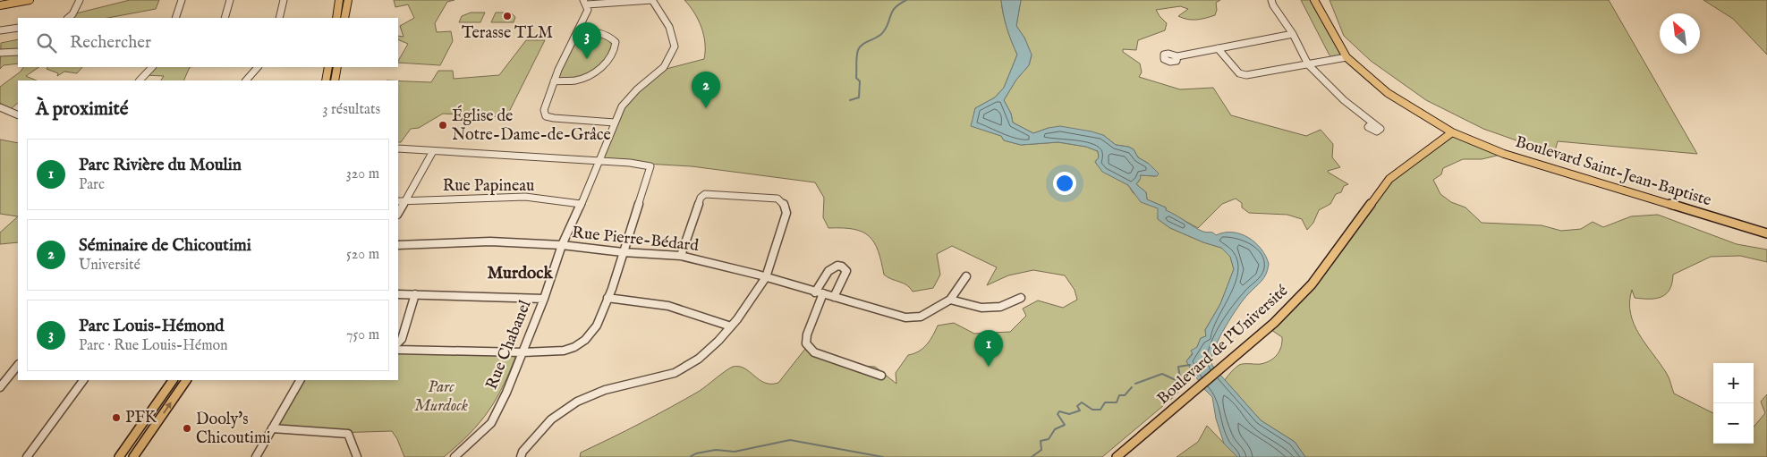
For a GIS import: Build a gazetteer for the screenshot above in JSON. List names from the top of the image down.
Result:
{
  "streets": {
    "main road": ["Boulevard Saint-Jean-Baptiste", "Boulevard de l'Université"],
    "street": ["Rue Papineau", "Rue Pierre-Bédard", "Rue Chabanel"]
  },
  "crossings": [
    ["Boulevard Saint-Jean-Baptiste", "Boulevard de l'Université"],
    ["Rue Papineau", "Rue Chabanel"],
    ["Rue Pierre-Bédard", "Rue Chabanel"]
  ],
  "districts": ["Murdock"],
  "parks": ["Parc Murdock"],
  "places": [
    "Terasse TLM",
    "Église de Notre-Dame-de-Grâce",
    "PFK",
    "Dooly's Chicoutimi"
  ],
  "north": "top left",
  "page": {
    "search": "Rechercher",
    "pins": ["3", "2", "1"],
    "heading": ["À proximité", "3 résultats"],
    "list": [
      {
        "mark": "1",
        "name": "Parc Rivière du Moulin",
        "note": "Parc",
        "value": "320 m"
      },
      {
        "mark": "2",
        "name": "Séminaire de Chicoutimi",
        "note": "Université",
        "value": "520 m"
      },
      {
        "mark": "3",
        "name": "Parc Louis-Hémond",
        "note": "Parc · Rue Louis-Hémon",
        "value": "750 m"
      }
    ],
    "map_buttons": ["+", "−"]
  }
}
